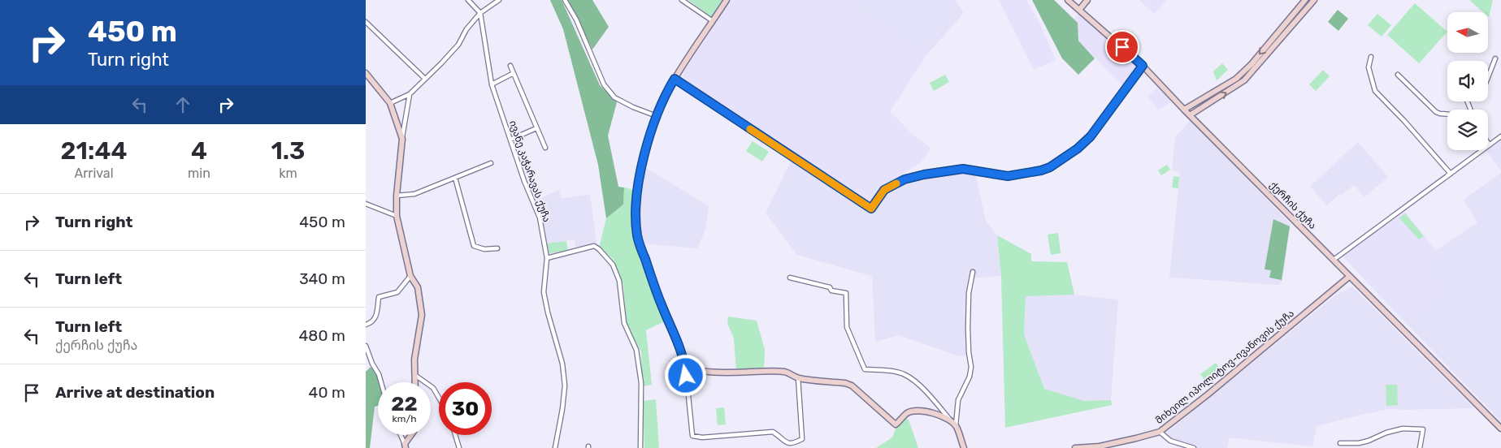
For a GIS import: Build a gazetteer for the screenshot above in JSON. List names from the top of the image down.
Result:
{
  "streets": {
    "street": ["ივანე კაჭარავას ქუჩა", "ქერჩის ქუჩა", "მიხეილ იპოლიტოვ-ივანოვის ქუჩა"]
  },
  "crossings": [
    ["ქერჩის ქუჩა", "მიხეილ იპოლიტოვ-ივანოვის ქუჩა"]
  ],
  "north": "left",
  "page": {
    "turn": ["450 m", "Turn right"],
    "eta": [
      "21:44",
      "Arrival",
      "4",
      "min",
      "1.3",
      "km"
    ],
    "list": [
      {
        "name": "Turn right",
        "value": "450 m"
      },
      {
        "name": "Turn left",
        "value": "340 m"
      },
      {
        "name": "Turn left",
        "note": "ქერჩის ქუჩა",
        "value": "480 m"
      },
      {
        "name": "Arrive at destination",
        "value": "40 m"
      }
    ],
    "speed": "22 km/h",
    "limit": "30"
  }
}
